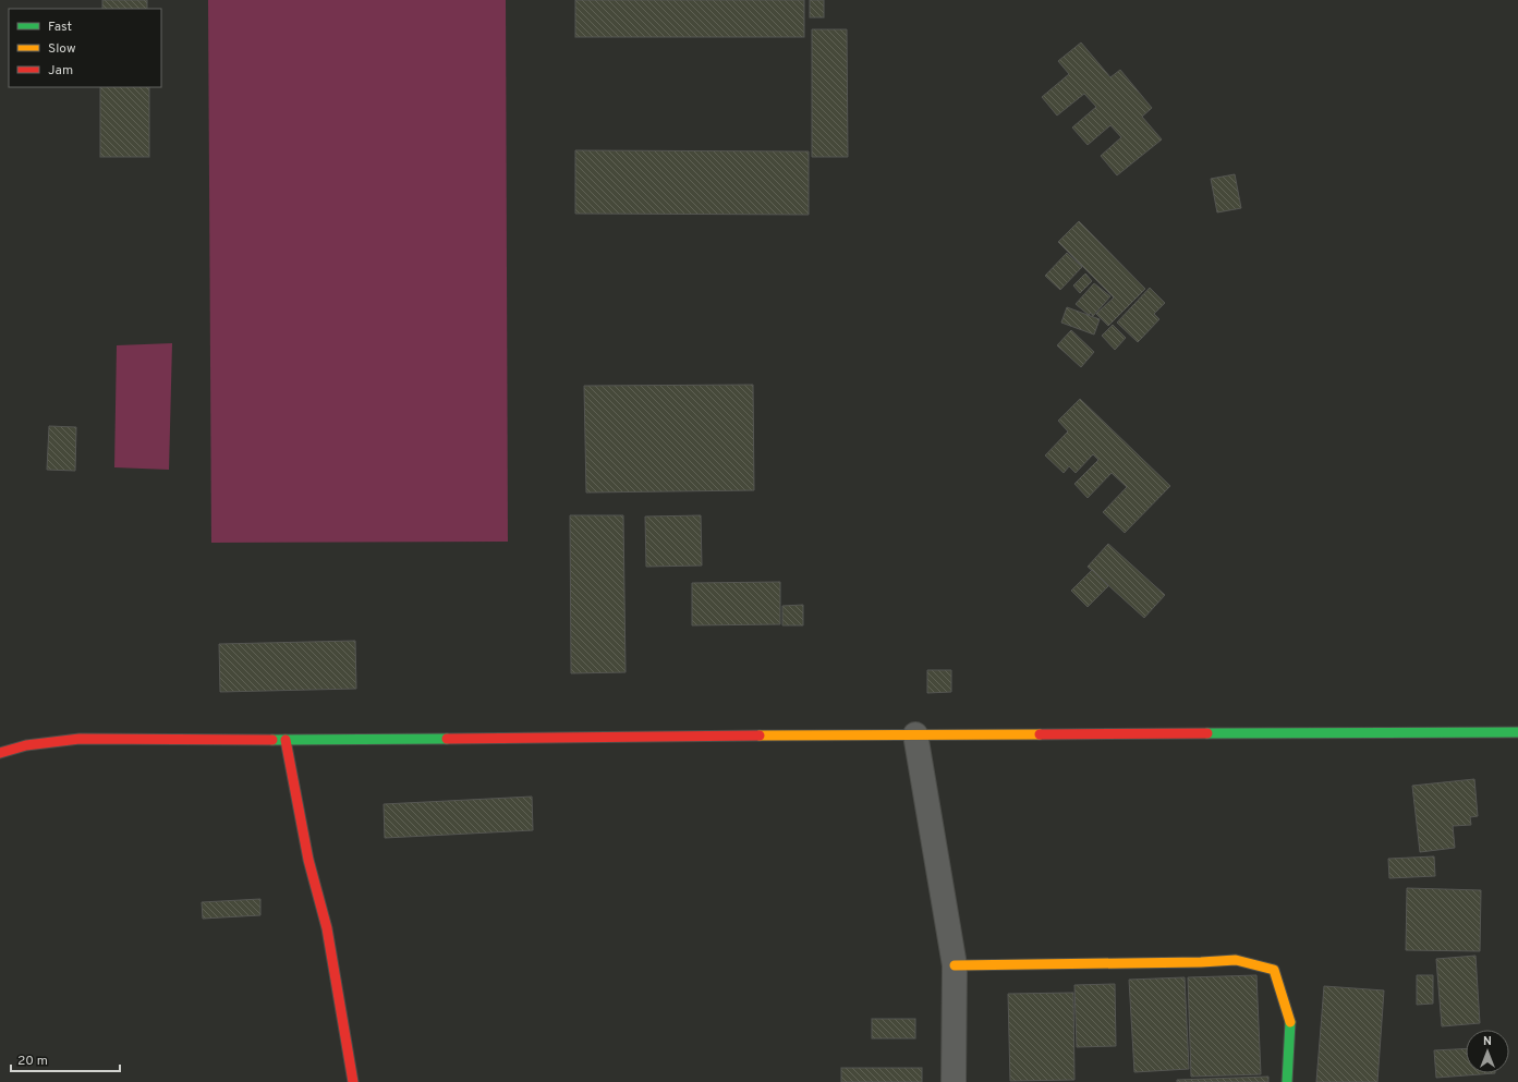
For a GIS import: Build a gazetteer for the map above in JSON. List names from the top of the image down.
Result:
{
  "legend": ["Fast", "Slow", "Jam"],
  "scale_bar": "20 m",
  "north": "top"
}
